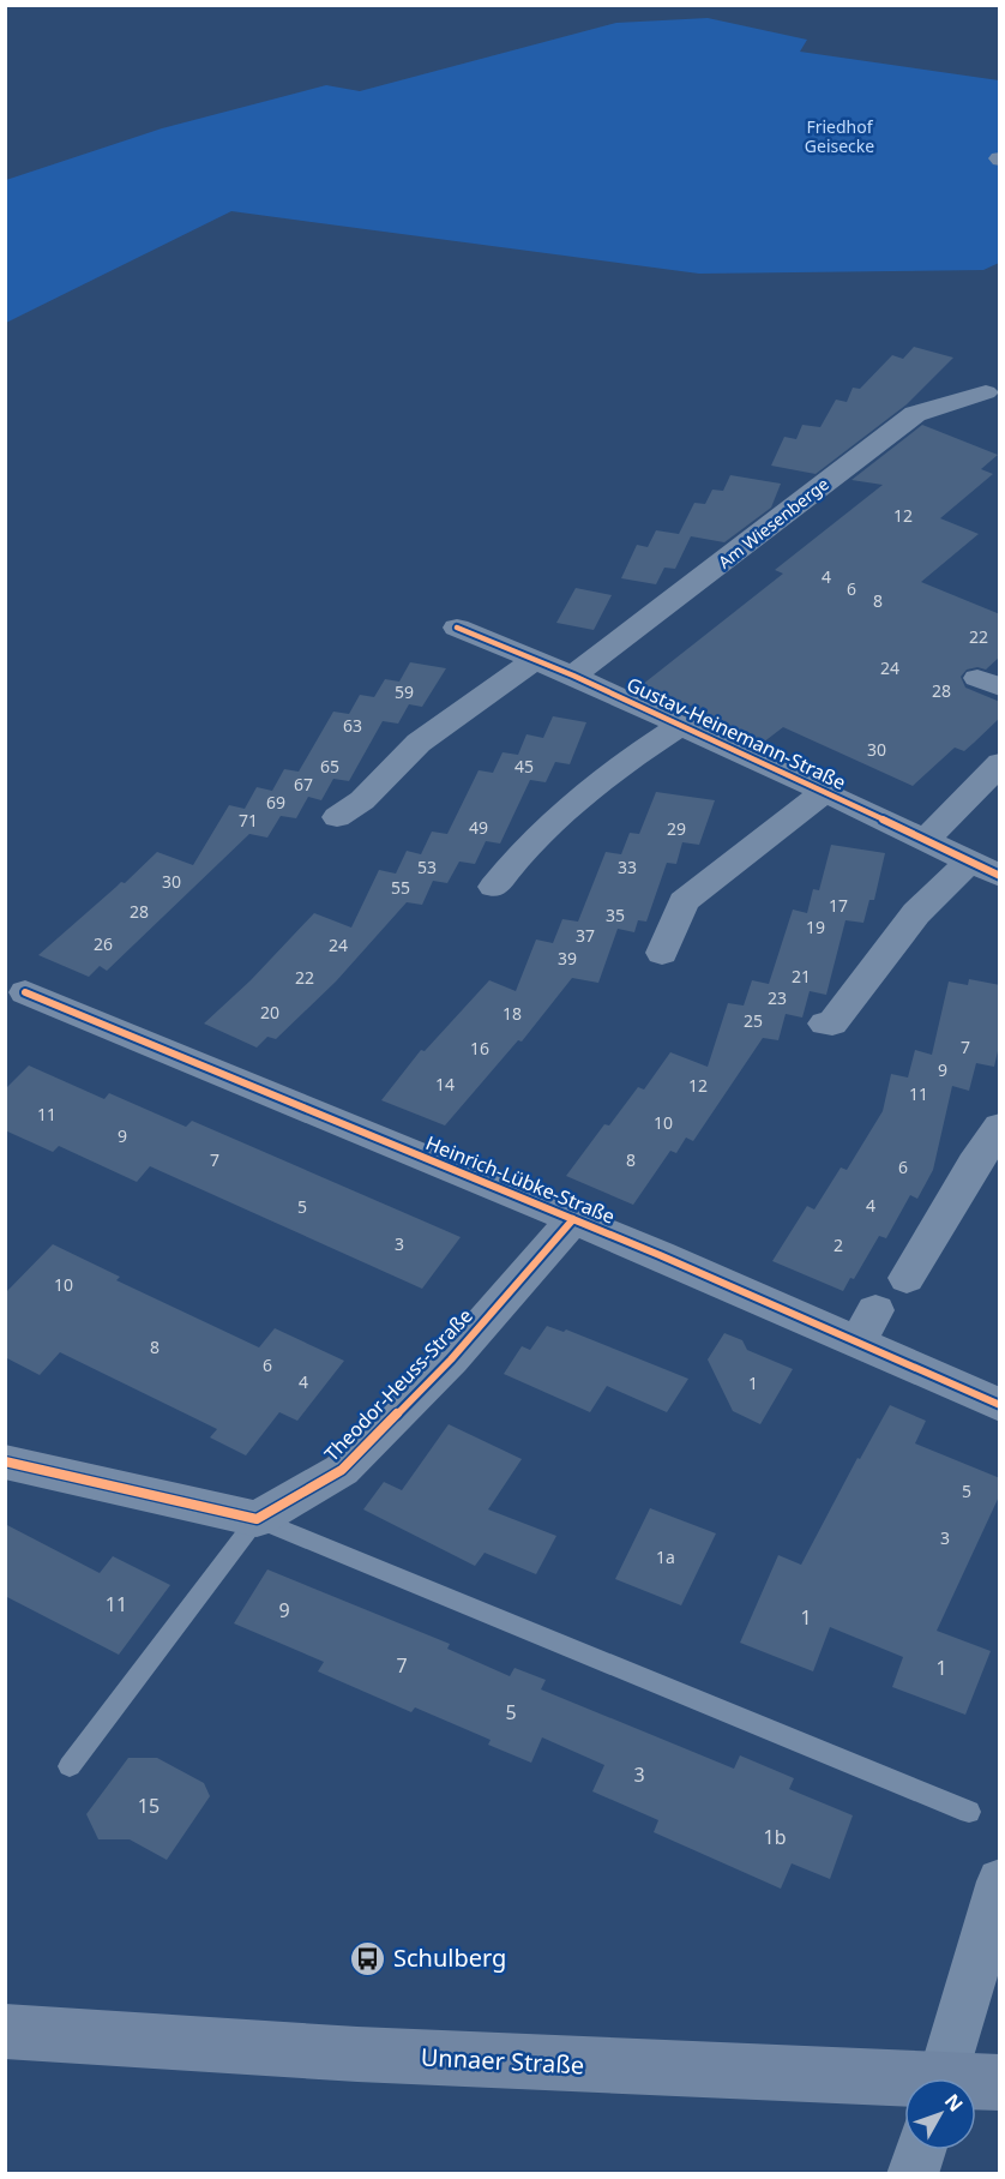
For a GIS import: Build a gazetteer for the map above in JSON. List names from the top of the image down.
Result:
{
  "streets": {
    "main road": ["Unnaer Straße"],
    "street": [
      "Am Wiesenberge",
      "Gustav-Heinemann-Straße",
      "Heinrich-Lübke-Straße",
      "Theodor-Heuss-Straße"
    ]
  },
  "crossings": [
    ["Am Wiesenberge", "Gustav-Heinemann-Straße"],
    ["Heinrich-Lübke-Straße", "Theodor-Heuss-Straße"]
  ],
  "parks": ["Friedhof Geisecke"],
  "places": {
    "bus stop": ["Schulberg"]
  },
  "house_numbers": [
    "12",
    "4",
    "6",
    "8",
    "22",
    "24",
    "28",
    "59",
    "63",
    "30",
    "65",
    "45",
    "67",
    "69",
    "71",
    "49",
    "29",
    "53",
    "33",
    "30",
    "55",
    "17",
    "28",
    "35",
    "19",
    "37",
    "26",
    "24",
    "39",
    "21",
    "22",
    "23",
    "20",
    "18",
    "25",
    "7",
    "16",
    "9",
    "14",
    "12",
    "11",
    "11",
    "10",
    "9",
    "7",
    "8",
    "6",
    "4",
    "5",
    "3",
    "2",
    "10",
    "8",
    "6",
    "4",
    "1",
    "5",
    "3",
    "1a",
    "11",
    "9",
    "1",
    "7",
    "1",
    "5",
    "3",
    "15",
    "1b"
  ],
  "north": "top right"
}
